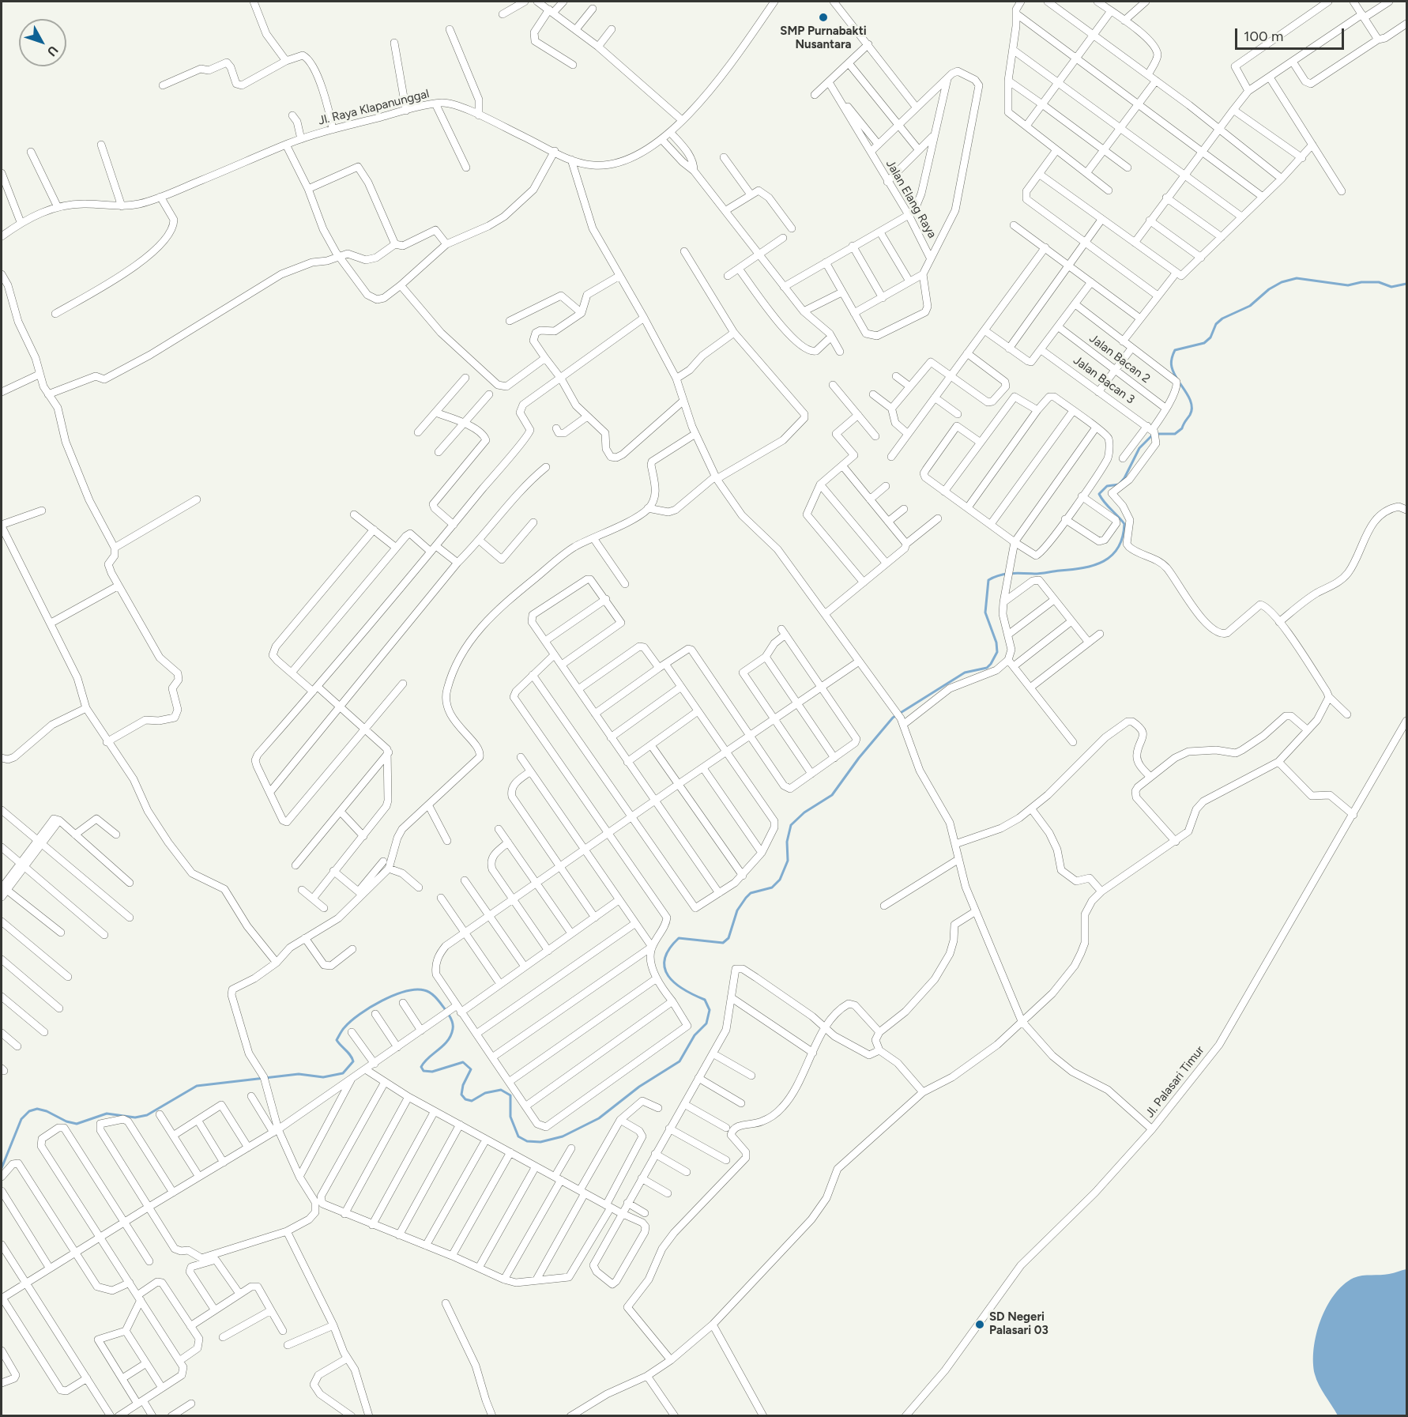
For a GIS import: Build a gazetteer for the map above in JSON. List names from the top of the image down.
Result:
{
  "streets": {
    "street": [
      "Jl. Raya Klapanunggal",
      "Jalan Elang Raya",
      "Jalan Bacan 2",
      "Jalan Bacan 3",
      "Jl. Palasari Timur"
    ]
  },
  "places": ["SMP Purnabakti Nusantara", "SD Negeri Palasari 03"],
  "scale_bar": "100 m",
  "north": "bottom right"
}
